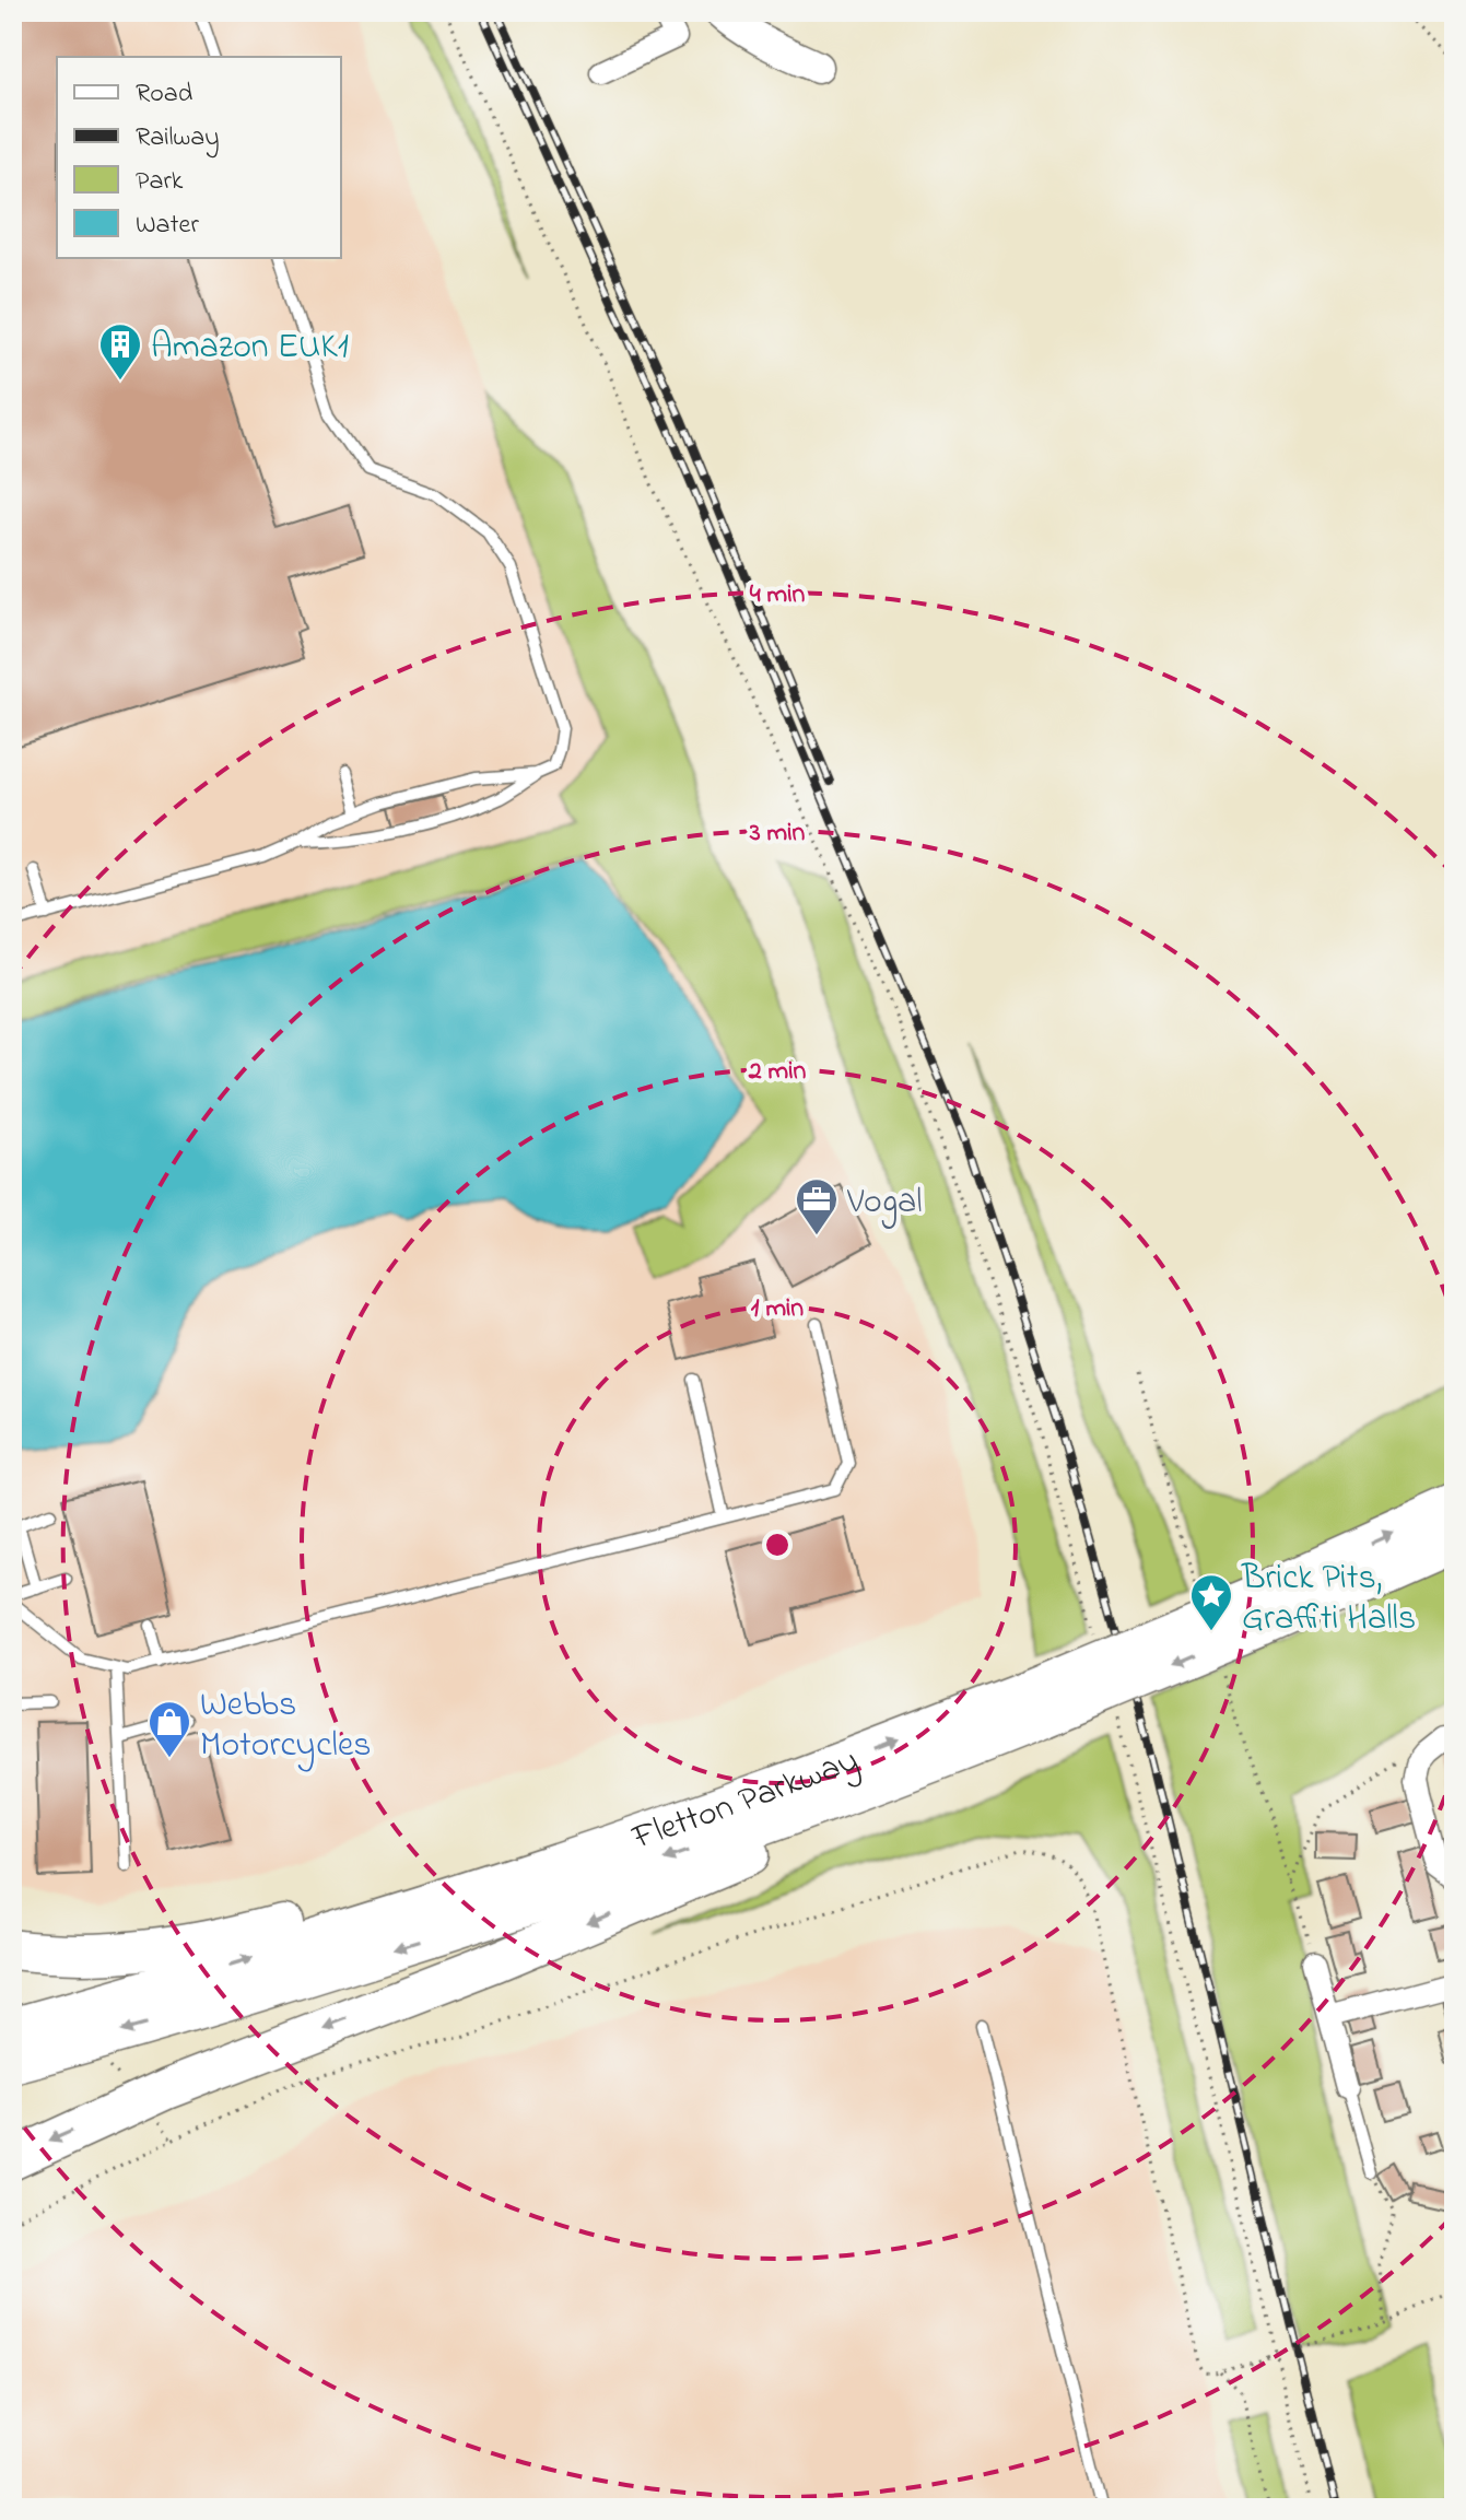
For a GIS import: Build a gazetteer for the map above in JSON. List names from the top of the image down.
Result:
{
  "streets": {
    "highway": ["Fletton Parkway"]
  },
  "places": {
    "building": ["Amazon EUK1"],
    "office": ["Vogal"],
    "place": ["Brick Pits, Graffiti Halls"],
    "shop": ["Webbs Motorcycles"]
  },
  "legend": [
    "Road",
    "Railway",
    "Park",
    "Water"
  ],
  "rings": [
    "4 min",
    "3 min",
    "2 min",
    "1 min"
  ]
}
